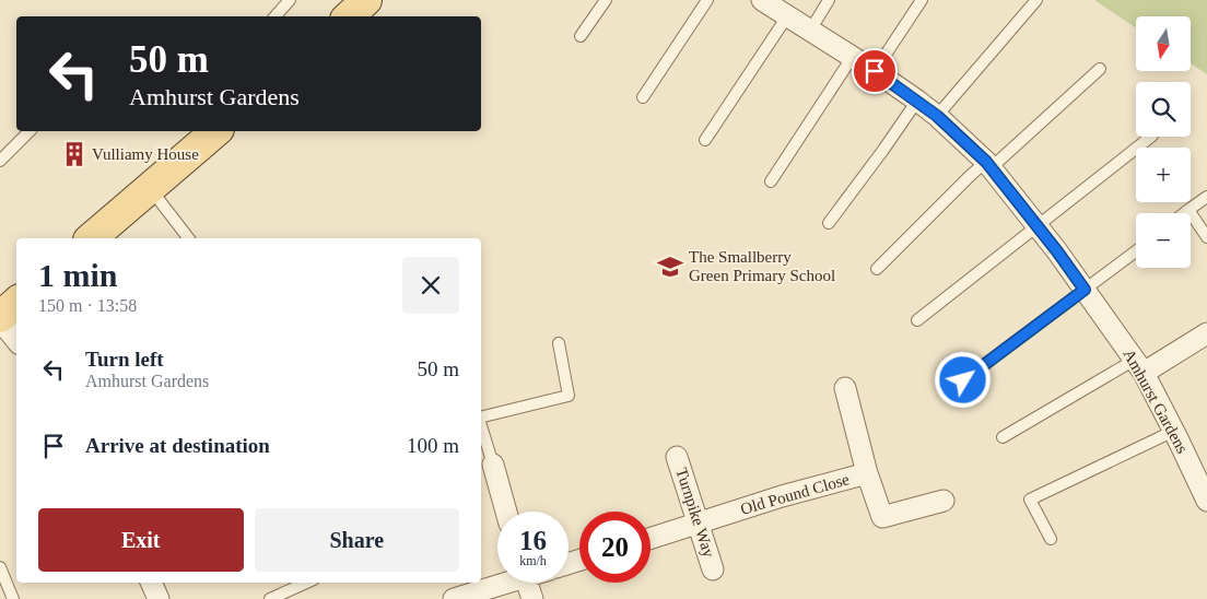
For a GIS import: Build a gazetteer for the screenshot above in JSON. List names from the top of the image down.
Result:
{
  "streets": {
    "street": ["Amhurst Gardens", "Old Pound Close", "Turnpike Way"]
  },
  "crossings": [
    ["Old Pound Close", "Turnpike Way"]
  ],
  "places": {
    "building": ["Vulliamy House"],
    "school or university": ["The Smallberry Green Primary School"]
  },
  "north": "bottom",
  "page": {
    "map_buttons": ["+", "−"],
    "turn": ["50 m", "Amhurst Gardens"],
    "heading": ["1 min", "150 m · 13:58"],
    "list": [
      {
        "name": "Turn left",
        "note": "Amhurst Gardens",
        "value": "50 m"
      },
      {
        "name": "Arrive at destination",
        "value": "100 m"
      }
    ],
    "buttons": ["Exit", "Share"],
    "speed": "16 km/h",
    "limit": "20"
  }
}
